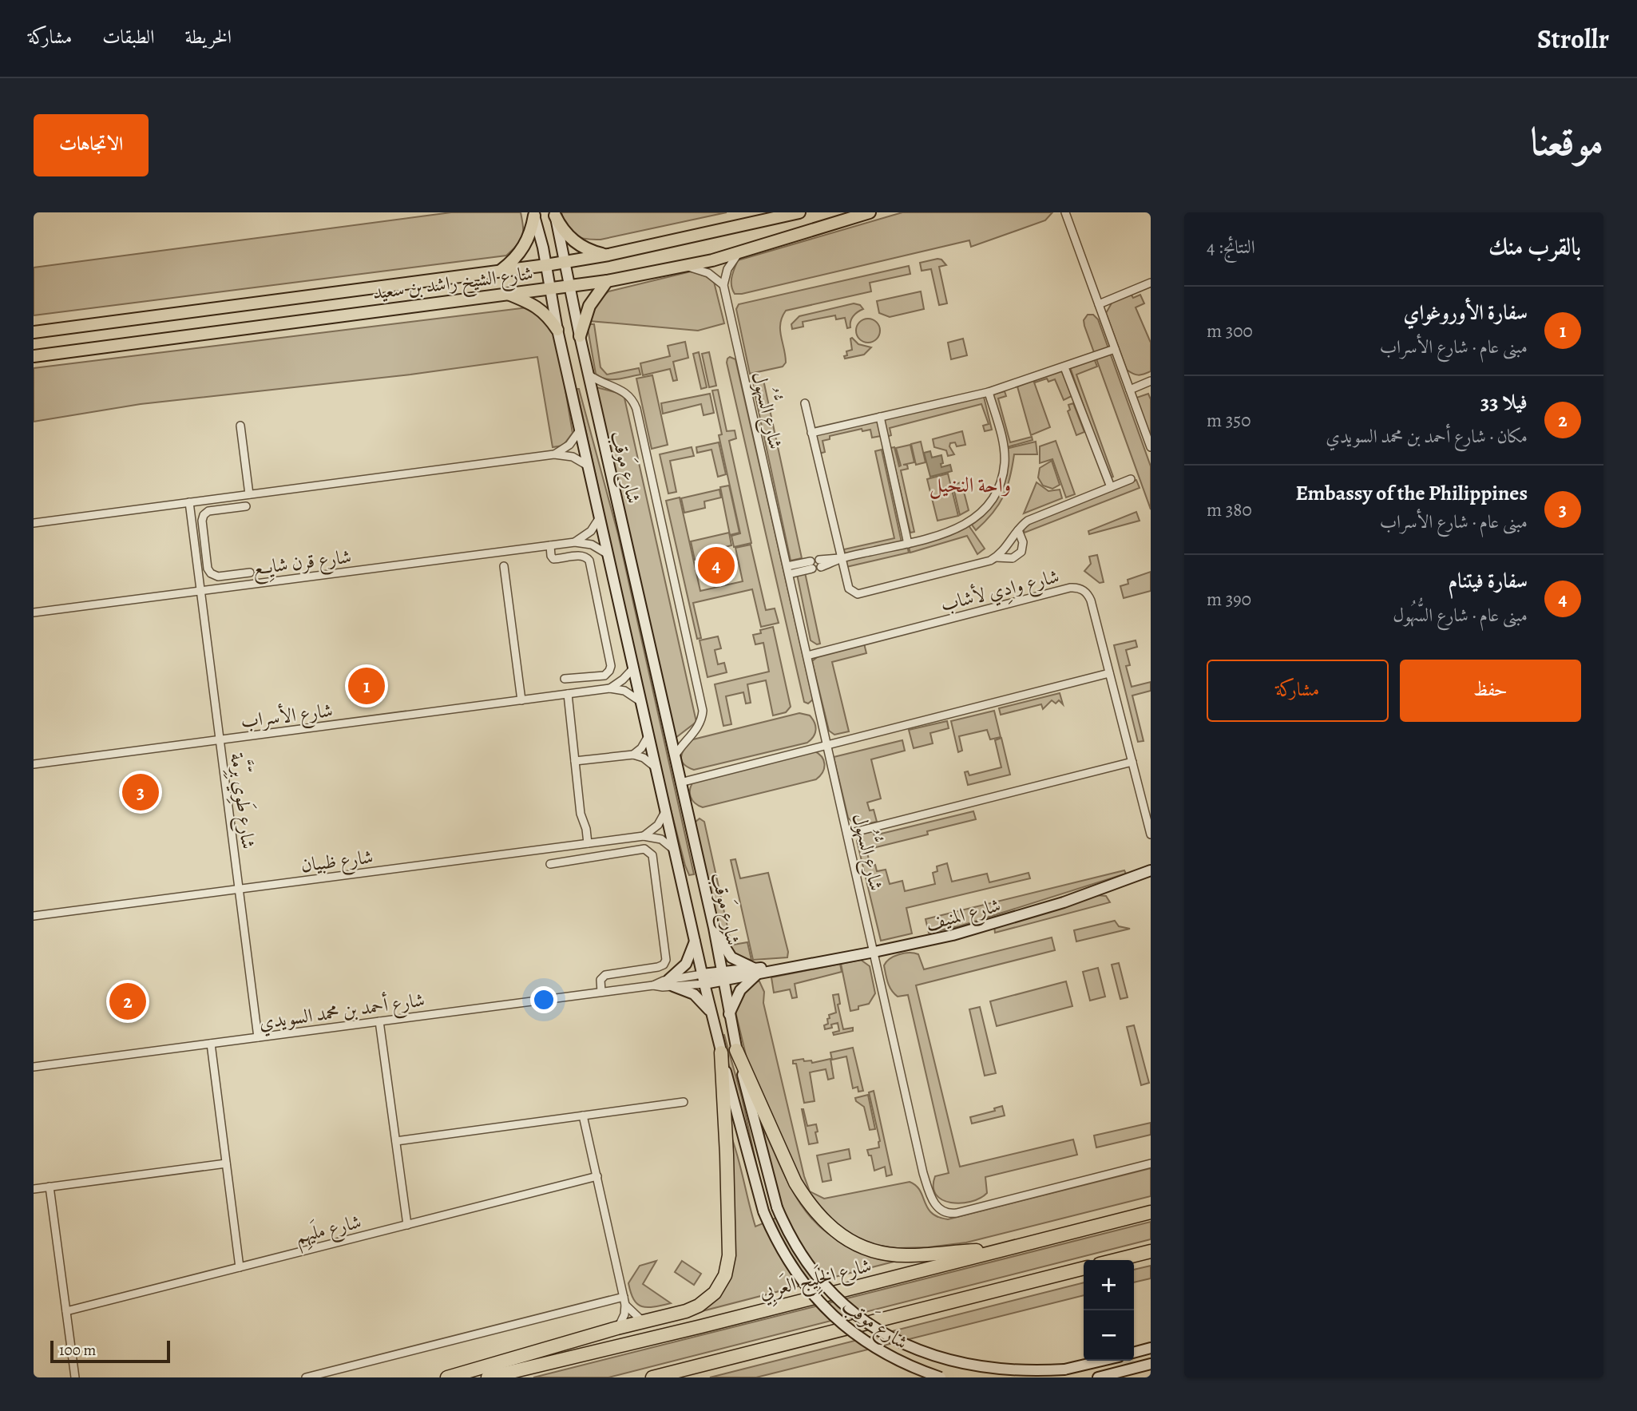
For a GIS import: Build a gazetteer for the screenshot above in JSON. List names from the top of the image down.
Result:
{
  "streets": {
    "highway": ["شارع الخَلِيج العَربِي"],
    "main road": ["شارع الشيخ راشد بن سعيد", "شارع مَوقب", "شارع المنيف"],
    "street": [
      "شارع السُّهُول",
      "شارع قرن شايِع",
      "شارع وادِي لأشاب",
      "شارع الأسراب",
      "شارع طَوِي بِرِّمَّة",
      "شارع ظبيان",
      "شارع أحمد بن محمد السويدي",
      "شارع ملَيهِم"
    ]
  },
  "crossings": [
    ["شارع الشيخ راشد بن سعيد", "شارع مَوقب"],
    ["شارع السُّهُول", "شارع وادِي لأشاب"],
    ["شارع السُّهُول", "شارع المنيف"],
    ["شارع مَوقب", "شارع قرن شايِع"],
    ["شارع مَوقب", "شارع الأسراب"],
    ["شارع مَوقب", "شارع ظبيان"],
    ["شارع مَوقب", "شارع المنيف"],
    ["شارع مَوقب", "شارع أحمد بن محمد السويدي"],
    ["شارع قرن شايِع", "شارع طَوِي بِرِّمَّة"],
    ["شارع الأسراب", "شارع طَوِي بِرِّمَّة"],
    ["شارع طَوِي بِرِّمَّة", "شارع ظبيان"],
    ["شارع طَوِي بِرِّمَّة", "شارع أحمد بن محمد السويدي"],
    ["شارع المنيف", "شارع أحمد بن محمد السويدي"]
  ],
  "districts": ["واحة النخيل"],
  "scale_bar": "100 m",
  "page": {
    "header": "Strollr",
    "nav": ["الخريطة", "الطبقات", "مشاركة"],
    "title": "موقعنا",
    "buttons": [
      "الاتجاهات",
      ["حفظ", "مشاركة"]
    ],
    "heading": ["بالقرب منك", "النتائج: 4"],
    "list": [
      {
        "mark": "1",
        "name": "سفارة الأوروغواي",
        "note": "مبنى عام · شارع الأسراب",
        "value": "300 m"
      },
      {
        "mark": "2",
        "name": "فيلا 33",
        "note": "مكان · شارع أحمد بن محمد السويدي",
        "value": "350 m"
      },
      {
        "mark": "3",
        "name": "Embassy of the Philippines",
        "note": "مبنى عام · شارع الأسراب",
        "value": "380 m"
      },
      {
        "mark": "4",
        "name": "سفارة فيتنام",
        "note": "مبنى عام · شارع السُّهُول",
        "value": "390 m"
      }
    ],
    "pins": [
      "4",
      "1",
      "3",
      "2"
    ],
    "map_buttons": ["+", "−"],
    "scale": "100 m"
  }
}
